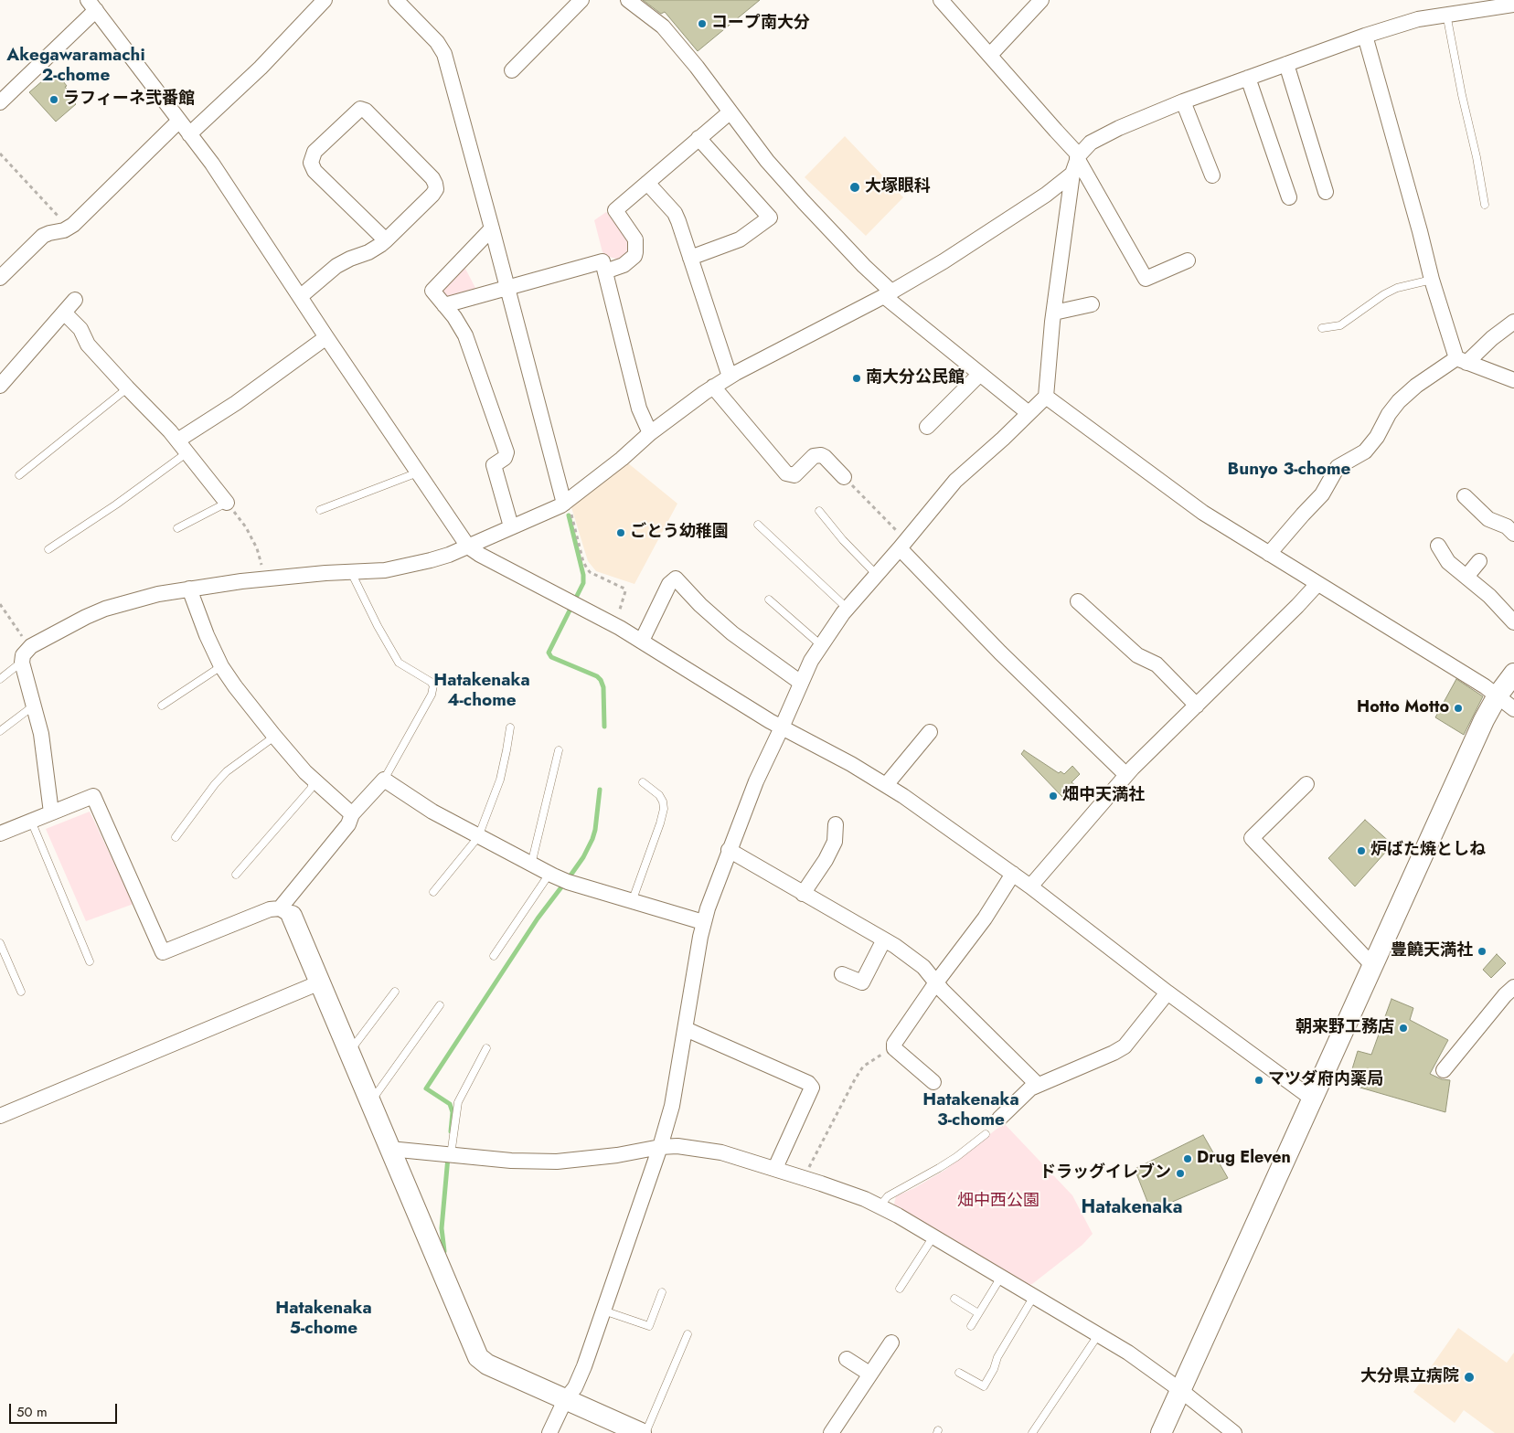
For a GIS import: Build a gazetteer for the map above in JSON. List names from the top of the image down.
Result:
{
  "districts": [
    "Akegawaramachi 2-chome",
    "Bunyo 3-chome",
    "Hatakenaka 4-chome",
    "Hatakenaka 3-chome",
    "Hatakenaka",
    "Hatakenaka 5-chome"
  ],
  "parks": ["畑中西公園"],
  "places": [
    "コープ南大分",
    "ラフィーネ弐番館",
    "大塚眼科",
    "南大分公民館",
    "ごとう幼稚園",
    "Hotto Motto",
    "畑中天満社",
    "炉ばた焼としね",
    "豊饒天満社",
    "朝来野工務店",
    "マツダ府内薬局",
    "Drug Eleven",
    "ドラッグイレブン",
    "大分県立病院"
  ],
  "scale_bar": "50 m"
}
